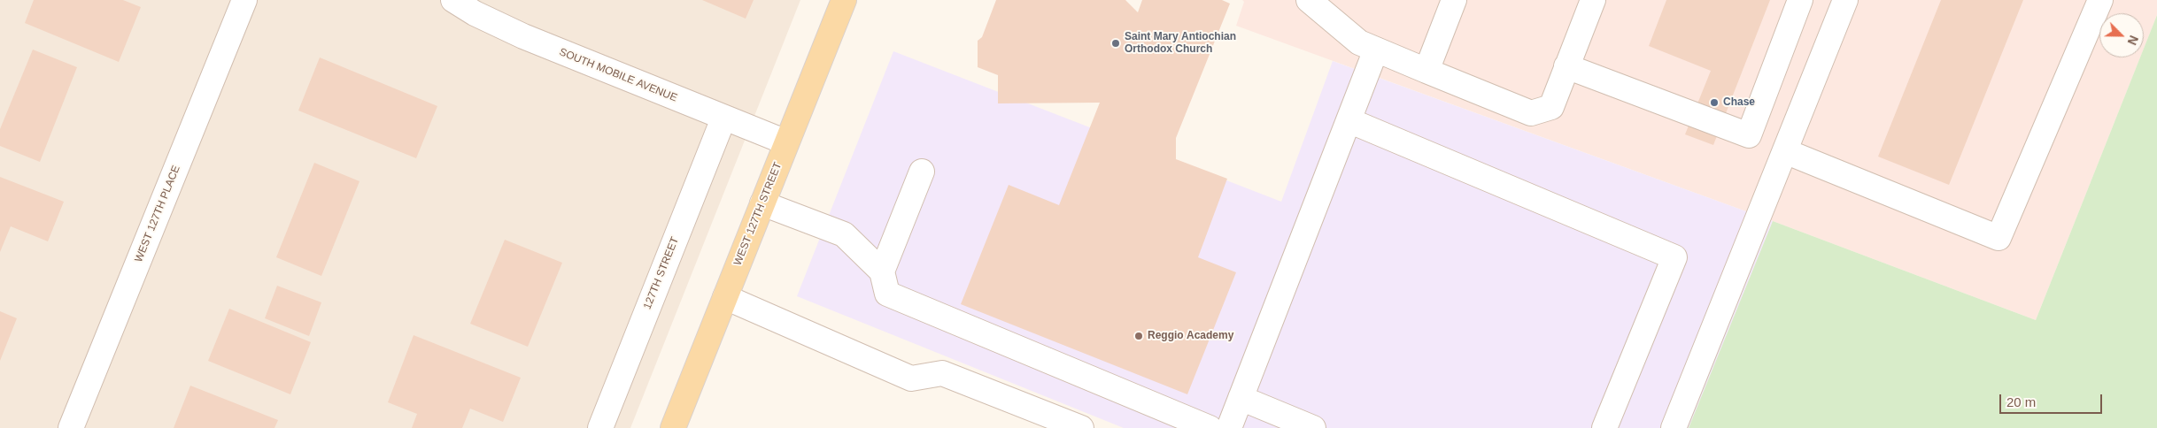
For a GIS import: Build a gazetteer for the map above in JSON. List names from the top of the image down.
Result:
{
  "streets": {
    "main road": ["WEST 127TH STREET"],
    "street": ["SOUTH MOBILE AVENUE", "WEST 127TH PLACE", "127TH STREET"]
  },
  "crossings": [
    ["SOUTH MOBILE AVENUE", "WEST 127TH STREET"],
    ["SOUTH MOBILE AVENUE", "127TH STREET"]
  ],
  "places": ["Saint Mary Antiochian Orthodox Church", "Chase", "Reggio Academy"],
  "scale_bar": "20 m",
  "north": "bottom right"
}
